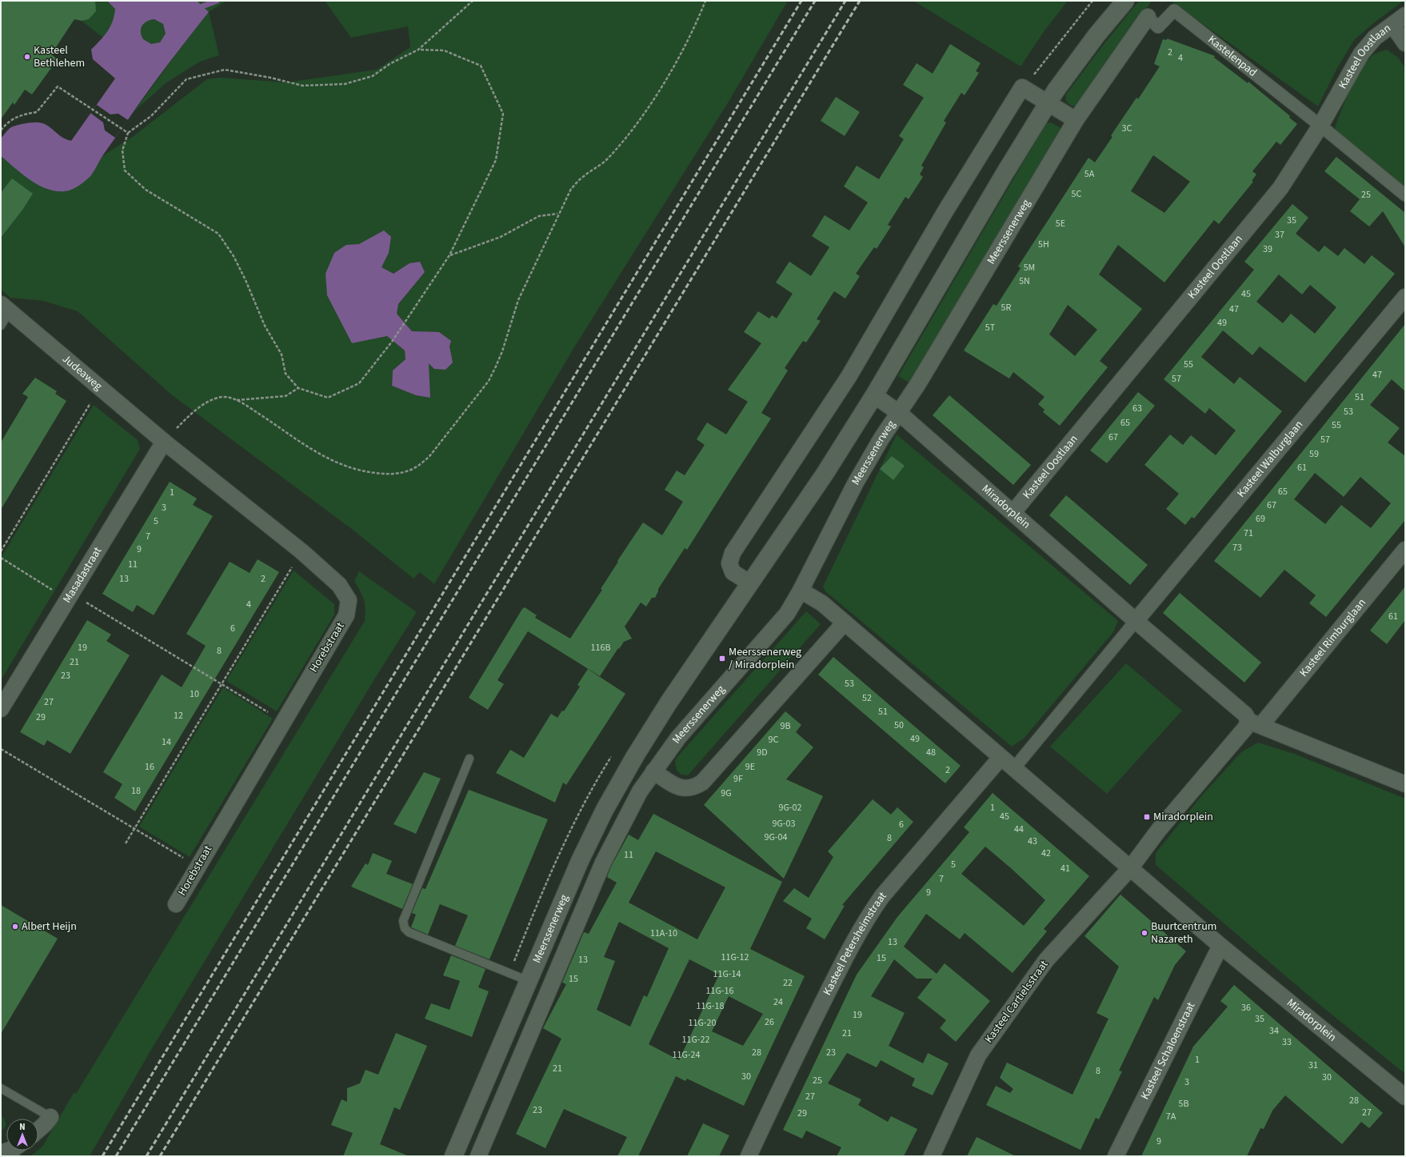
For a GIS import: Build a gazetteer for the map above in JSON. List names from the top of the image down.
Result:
{
  "streets": {
    "street": [
      "Kastelenpad",
      "Kasteel Oostlaan",
      "Meerssenerweg",
      "Judeaweg",
      "Kasteel Walburglaan",
      "Miradorplein",
      "Masadastraat",
      "Kasteel Rimburglaan",
      "Horebstraat",
      "Kasteel Petersheimstraat",
      "Kasteel Cartielsstraat",
      "Kasteel Schaloenstraat"
    ]
  },
  "crossings": [
    ["Kastelenpad", "Kasteel Oostlaan"],
    ["Kastelenpad", "Meerssenerweg"],
    ["Kasteel Oostlaan", "Miradorplein"],
    ["Meerssenerweg", "Miradorplein"],
    ["Judeaweg", "Masadastraat"],
    ["Judeaweg", "Horebstraat"],
    ["Kasteel Walburglaan", "Miradorplein"],
    ["Miradorplein", "Kasteel Rimburglaan"],
    ["Miradorplein", "Kasteel Petersheimstraat"],
    ["Miradorplein", "Kasteel Cartielsstraat"],
    ["Miradorplein", "Kasteel Schaloenstraat"],
    ["Masadastraat", "Horebstraat"]
  ],
  "places": {
    "other": ["Kasteel Bethlehem", "Albert Heijn", "Buurtcentrum Nazareth"],
    "transit": ["Meerssenerweg / Miradorplein", "Miradorplein"]
  },
  "house_numbers": [
    "2",
    "4",
    "3C",
    "5A",
    "5C",
    "25",
    "35",
    "5E",
    "37",
    "5H",
    "39",
    "5M",
    "5N",
    "45",
    "5R",
    "47",
    "49",
    "5T",
    "55",
    "47",
    "57",
    "51",
    "63",
    "53",
    "65",
    "55",
    "67",
    "57",
    "59",
    "61",
    "65",
    "1",
    "67",
    "3",
    "69",
    "5",
    "71",
    "7",
    "73",
    "9",
    "11",
    "13",
    "2",
    "4",
    "61",
    "6",
    "19",
    "116B",
    "8",
    "21",
    "23",
    "53",
    "10",
    "52",
    "27",
    "51",
    "12",
    "29",
    "50",
    "9B",
    "49",
    "9C",
    "14",
    "9D",
    "48",
    "16",
    "9E",
    "2",
    "9F",
    "18",
    "9G",
    "9G-02",
    "1",
    "45",
    "9G-03",
    "6",
    "44",
    "9G-04",
    "8",
    "43",
    "42",
    "11",
    "5",
    "41",
    "7",
    "9",
    "11A-10",
    "13",
    "11G-12",
    "15",
    "13",
    "11G-14",
    "15",
    "22",
    "11G-16",
    "24",
    "11G-18",
    "36",
    "19",
    "35",
    "26",
    "11G-20",
    "34",
    "21",
    "11G-22",
    "33",
    "28",
    "23",
    "11G-24",
    "1",
    "31",
    "21",
    "8",
    "30",
    "30",
    "25",
    "3",
    "27",
    "28",
    "5B",
    "23",
    "27",
    "29",
    "7A",
    "9"
  ],
  "north": "top"
}
